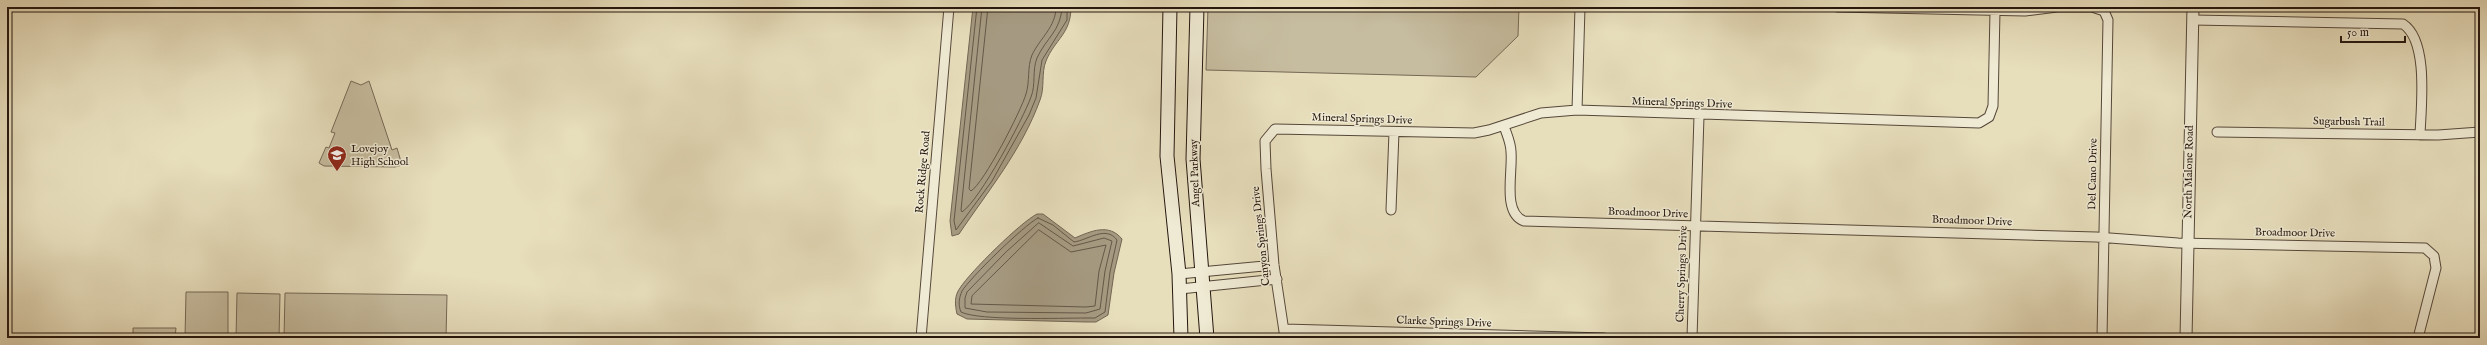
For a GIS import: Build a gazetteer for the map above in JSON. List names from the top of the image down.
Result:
{
  "streets": {
    "main road": ["Angel Parkway"],
    "street": [
      "Mineral Springs Drive",
      "Sugarbush Trail",
      "Rock Ridge Road",
      "North Malone Road",
      "Del Cano Drive",
      "Broadmoor Drive",
      "Canyon Springs Drive",
      "Cherry Springs Drive",
      "Clarke Springs Drive"
    ]
  },
  "crossings": [
    ["Mineral Springs Drive", "Del Cano Drive"],
    ["Mineral Springs Drive", "Broadmoor Drive"],
    ["Mineral Springs Drive", "Canyon Springs Drive"],
    ["Mineral Springs Drive", "Cherry Springs Drive"],
    ["North Malone Road", "Broadmoor Drive"],
    ["Del Cano Drive", "Broadmoor Drive"],
    ["Broadmoor Drive", "Cherry Springs Drive"],
    ["Canyon Springs Drive", "Clarke Springs Drive"]
  ],
  "places": {
    "school or university": ["Lovejoy High School"]
  },
  "scale_bar": "50 m"
}
